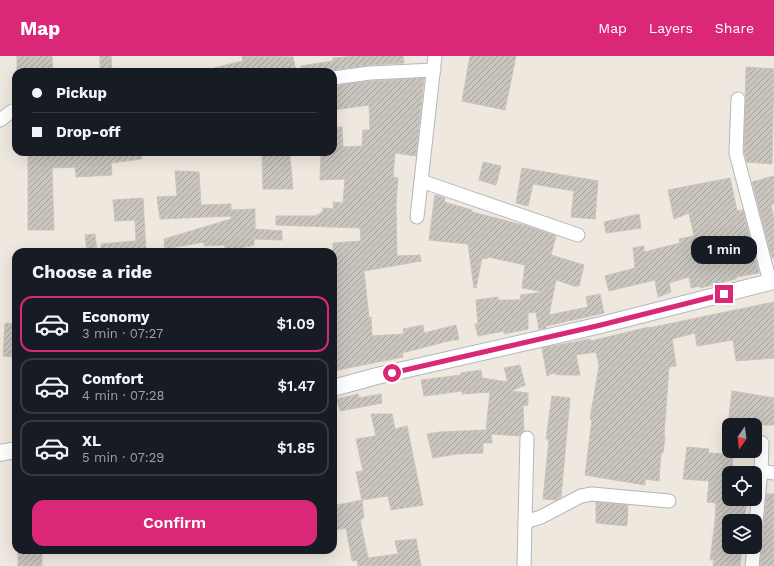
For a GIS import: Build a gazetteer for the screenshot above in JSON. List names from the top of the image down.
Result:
{
  "north": "bottom",
  "page": {
    "header": "Map",
    "nav": ["Map", "Layers", "Share"],
    "banner": ["Pickup", "Drop-off"],
    "bubble": "1 min",
    "heading": "Choose a ride",
    "list": [
      {
        "name": "Economy",
        "note": "3 min · 07:27",
        "value": "$1.09"
      },
      {
        "name": "Comfort",
        "note": "4 min · 07:28",
        "value": "$1.47"
      },
      {
        "name": "XL",
        "note": "5 min · 07:29",
        "value": "$1.85"
      }
    ],
    "buttons": "Confirm"
  }
}
